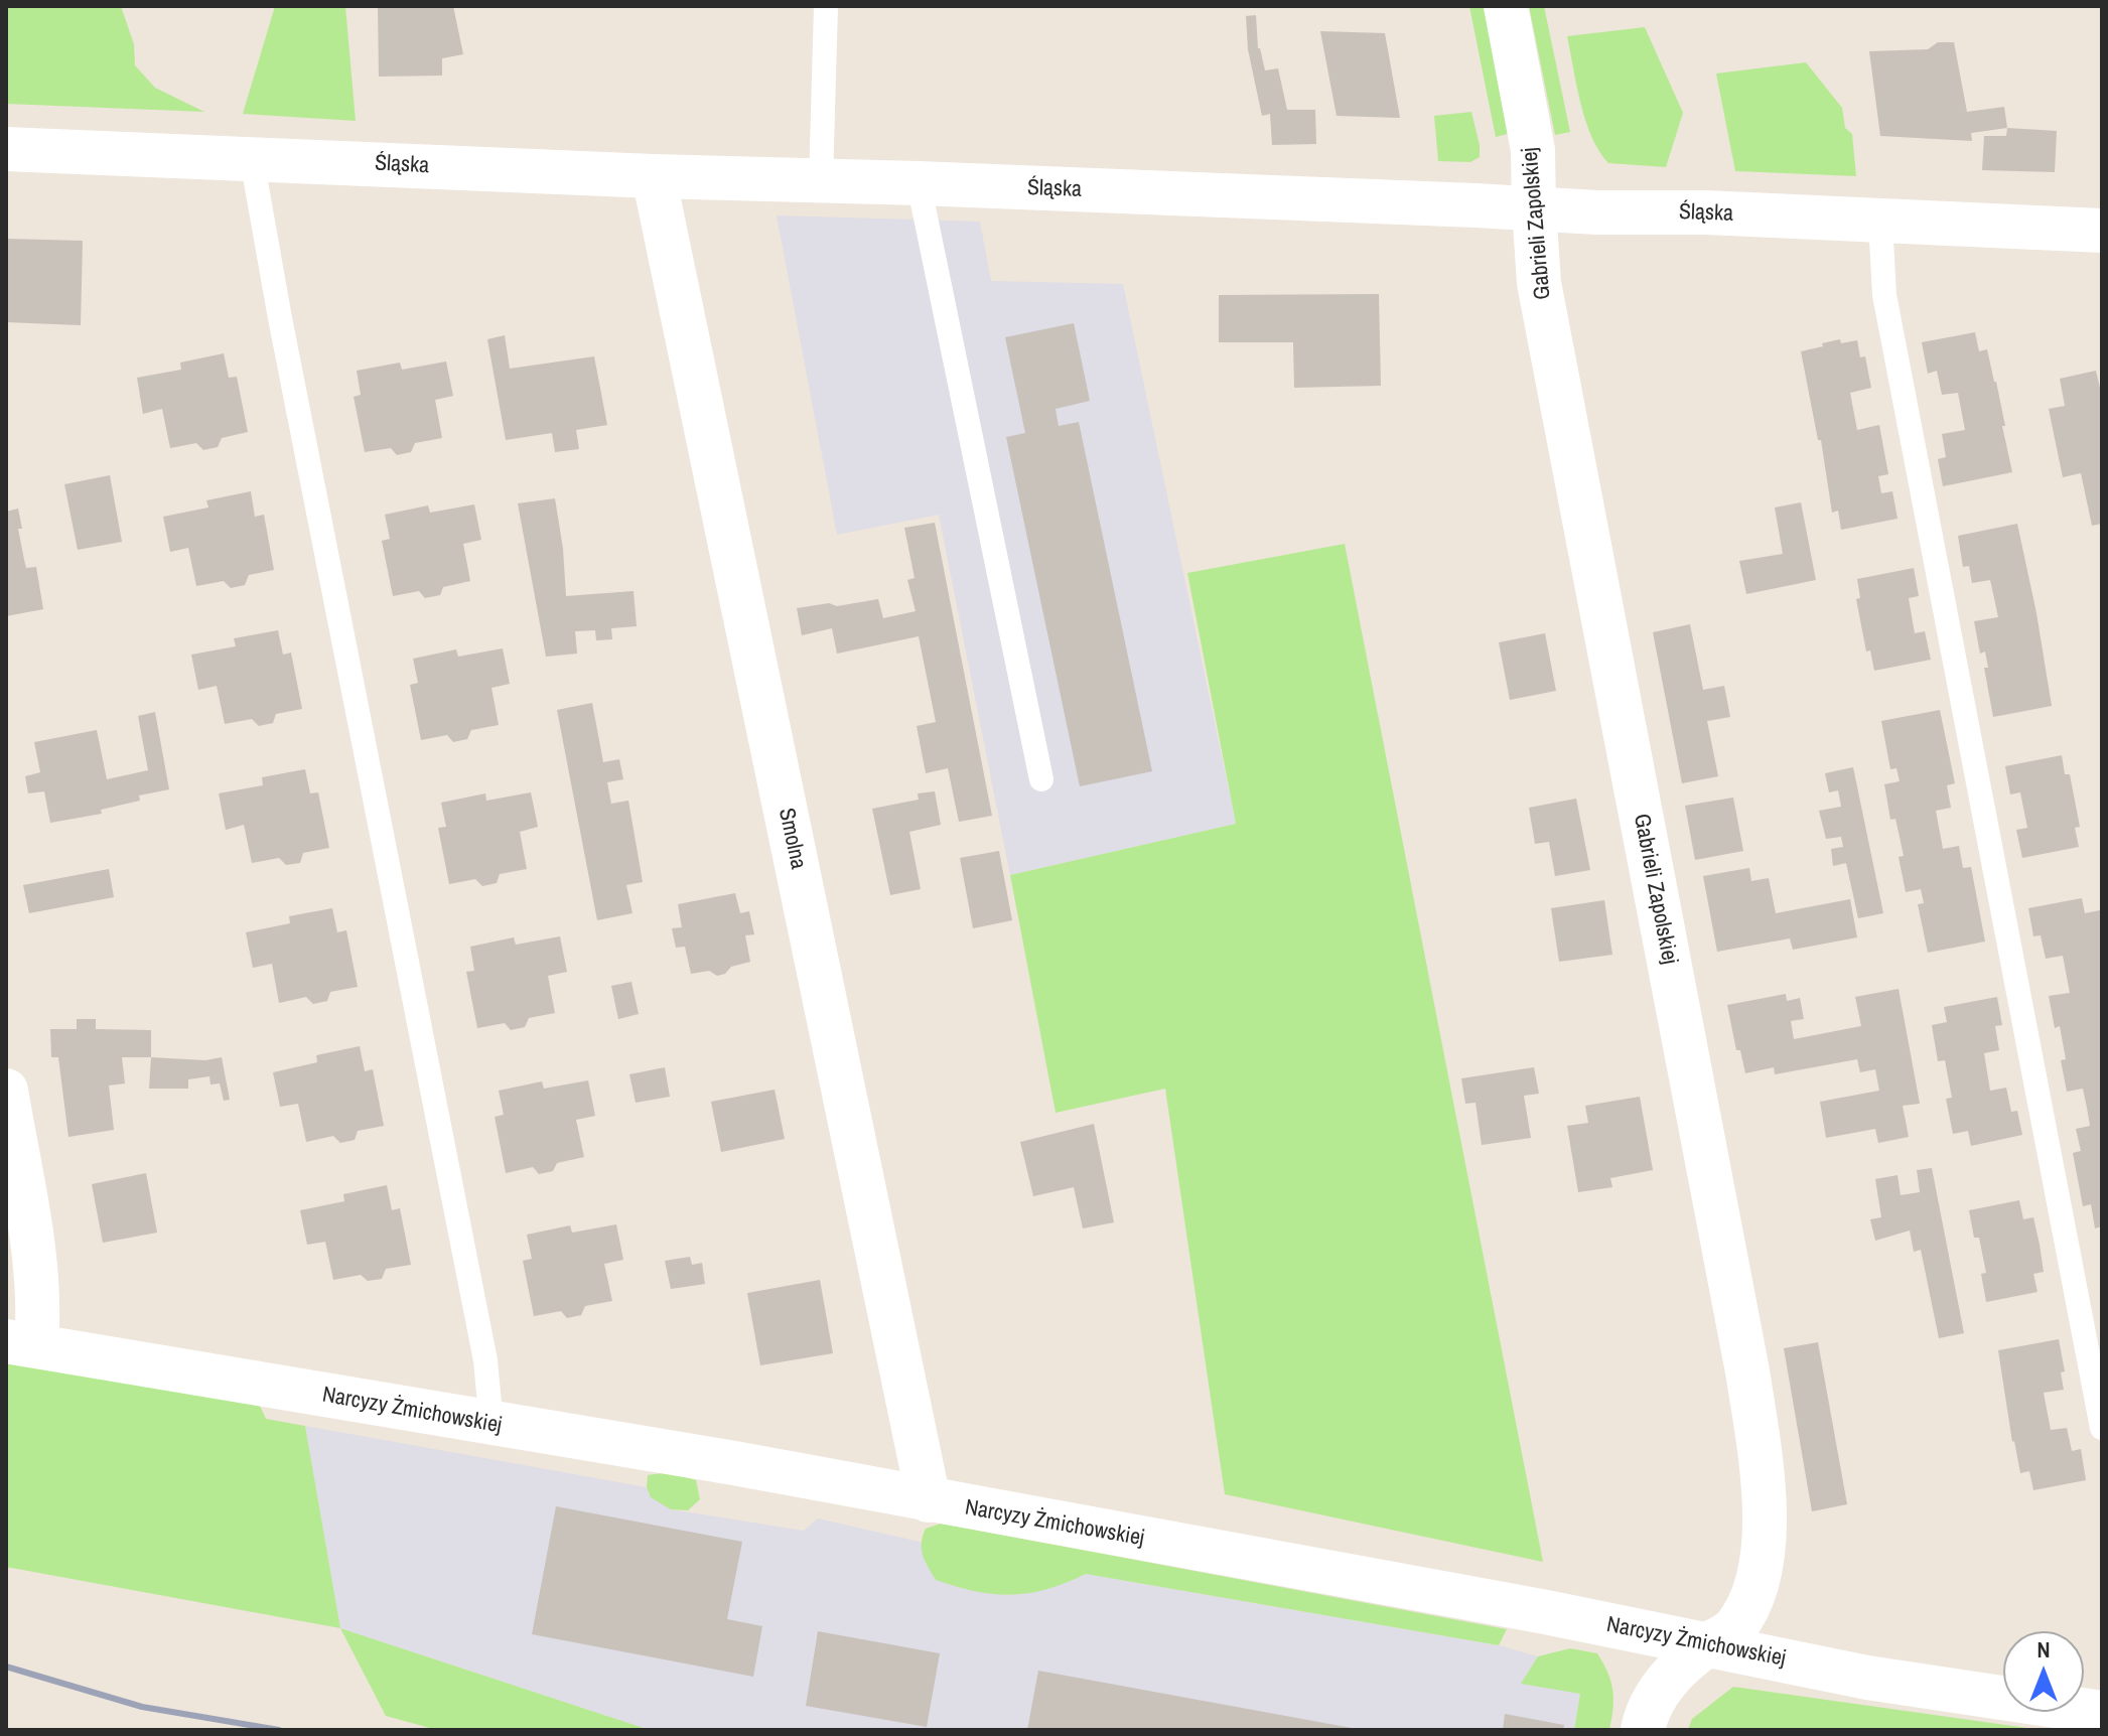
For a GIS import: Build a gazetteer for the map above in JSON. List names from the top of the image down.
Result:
{
  "streets": {
    "street": [
      "Śląska",
      "Gabrieli Zapolskiej",
      "Smolna",
      "Narcyzy Żmichowskiej"
    ]
  },
  "crossings": [
    ["Śląska", "Gabrieli Zapolskiej"],
    ["Śląska", "Smolna"],
    ["Gabrieli Zapolskiej", "Narcyzy Żmichowskiej"],
    ["Smolna", "Narcyzy Żmichowskiej"]
  ],
  "north": "top"
}
